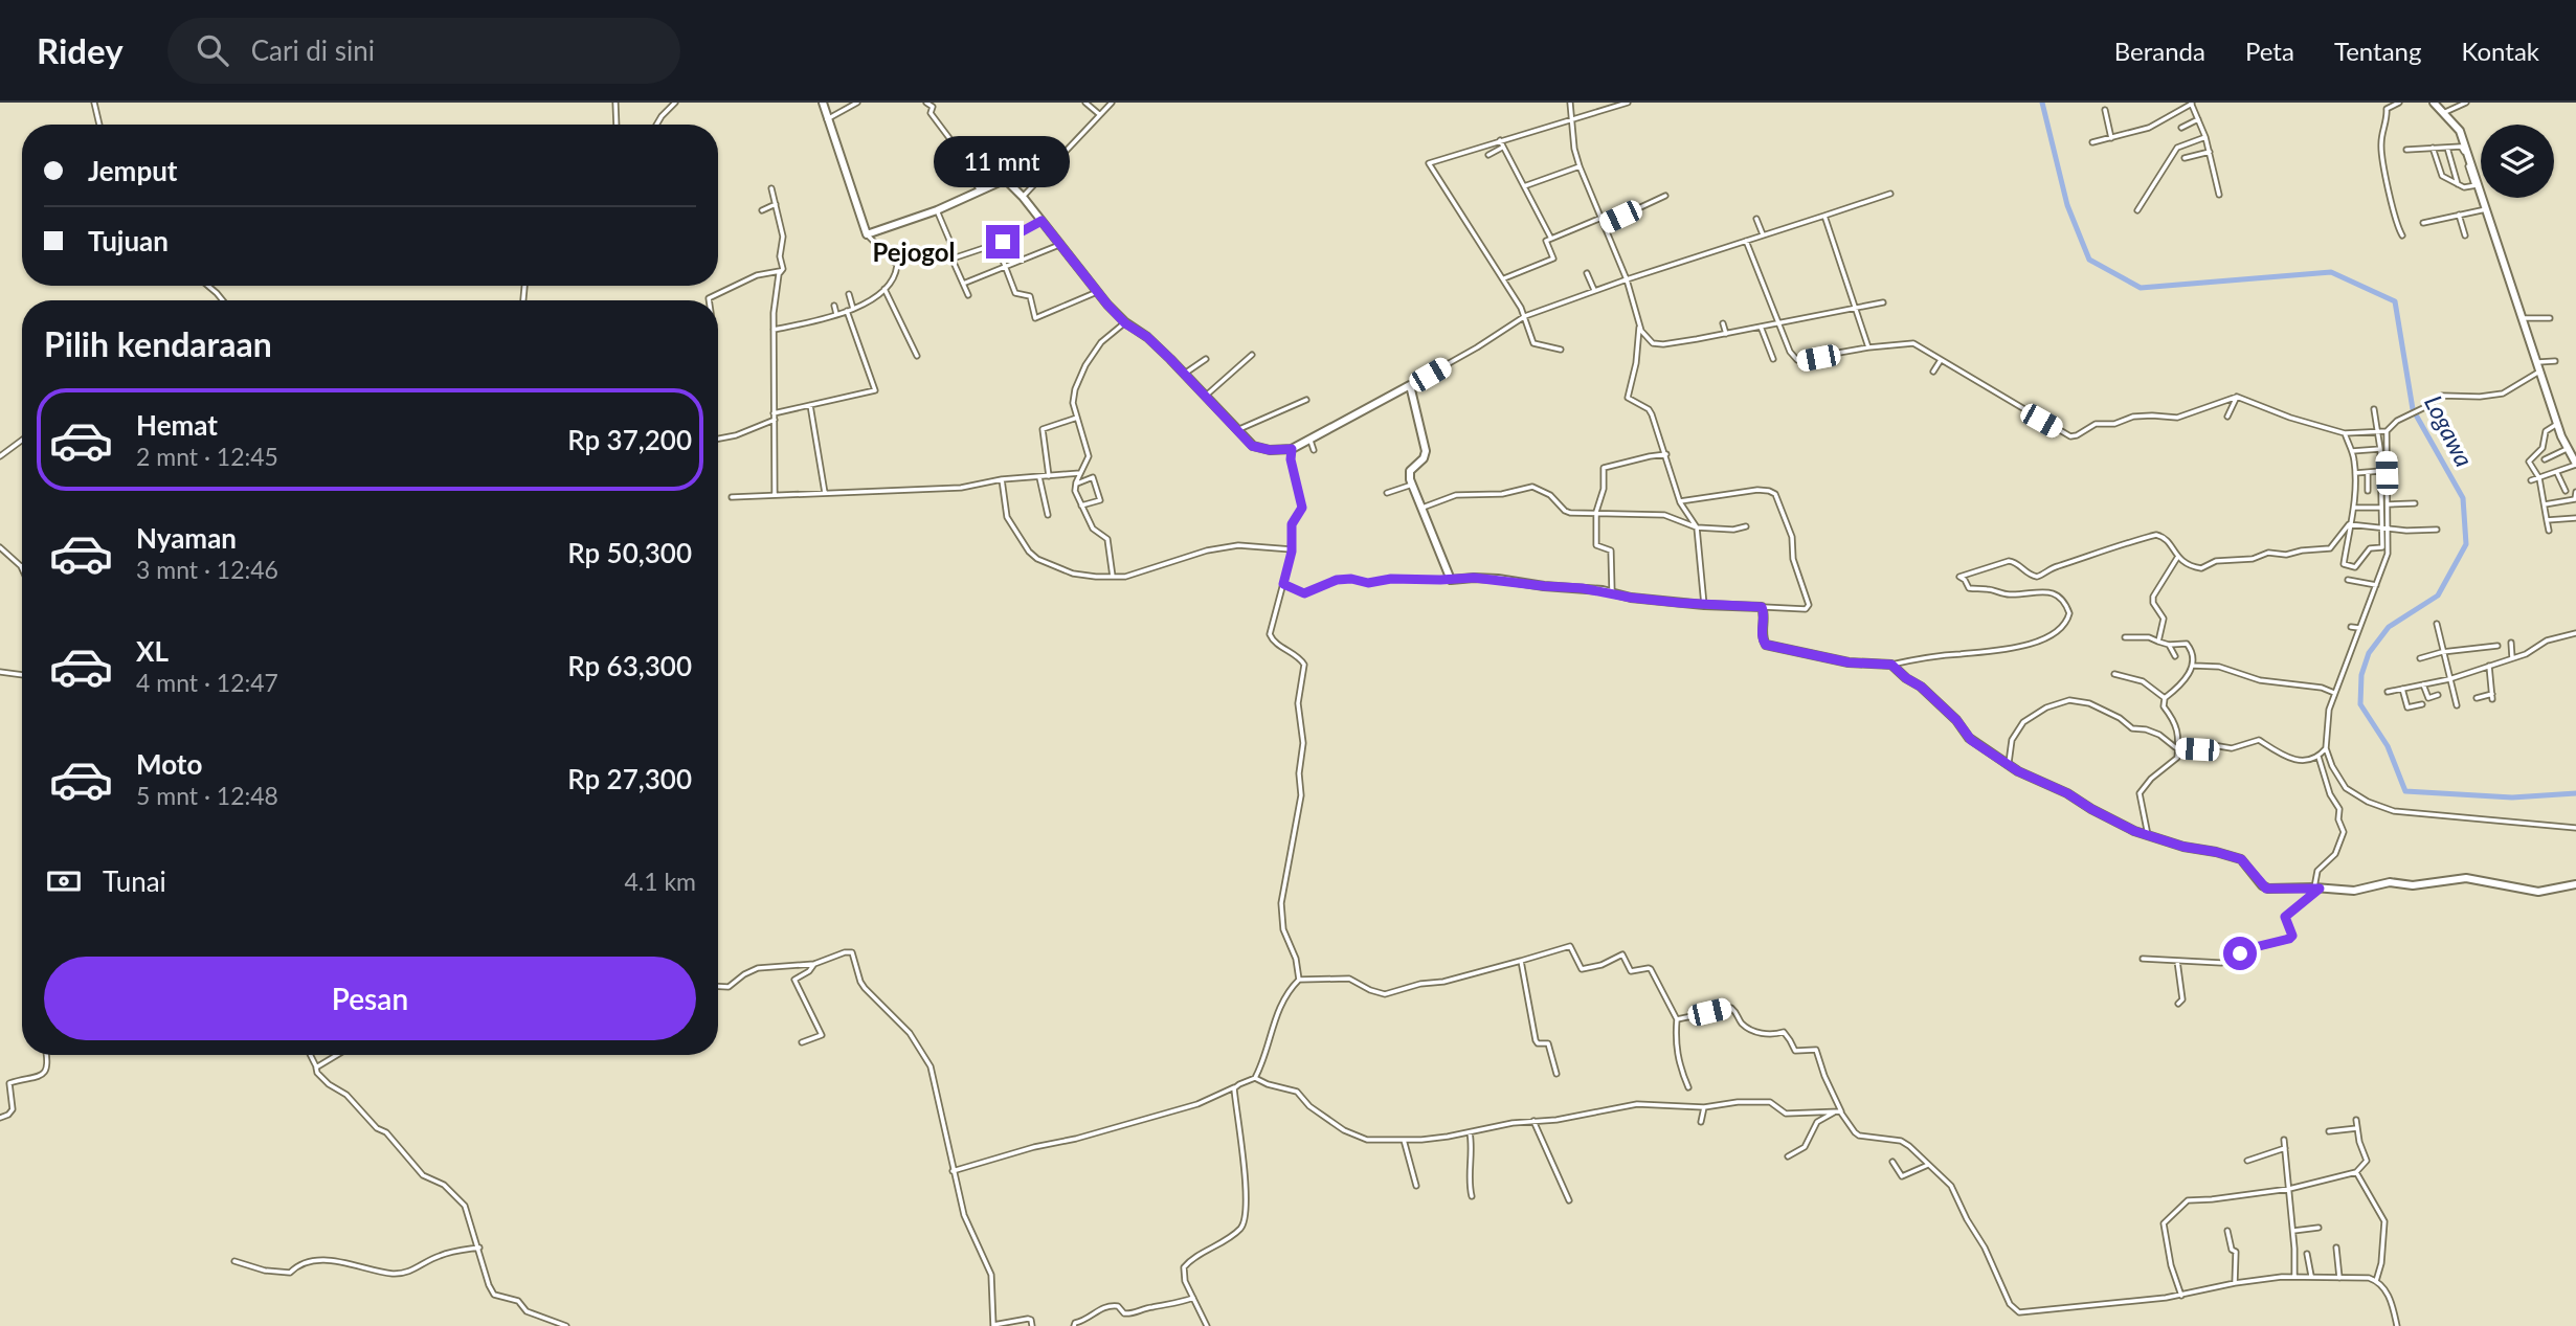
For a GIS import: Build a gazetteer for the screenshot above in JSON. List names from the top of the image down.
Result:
{
  "districts": ["Pejogol"],
  "water": ["Logawa"],
  "page": {
    "header": "Ridey",
    "search": "Cari di sini",
    "nav": [
      "Beranda",
      "Peta",
      "Tentang",
      "Kontak"
    ],
    "banner": ["Jemput", "Tujuan"],
    "bubble": "11 mnt",
    "heading": "Pilih kendaraan",
    "list": [
      {
        "name": "Hemat",
        "note": "2 mnt · 12:45",
        "value": "Rp 37,200"
      },
      {
        "name": "Nyaman",
        "note": "3 mnt · 12:46",
        "value": "Rp 50,300"
      },
      {
        "name": "XL",
        "note": "4 mnt · 12:47",
        "value": "Rp 63,300"
      },
      {
        "name": "Moto",
        "note": "5 mnt · 12:48",
        "value": "Rp 27,300"
      }
    ],
    "pay": ["Tunai", "4.1 km"],
    "buttons": "Pesan"
  }
}
